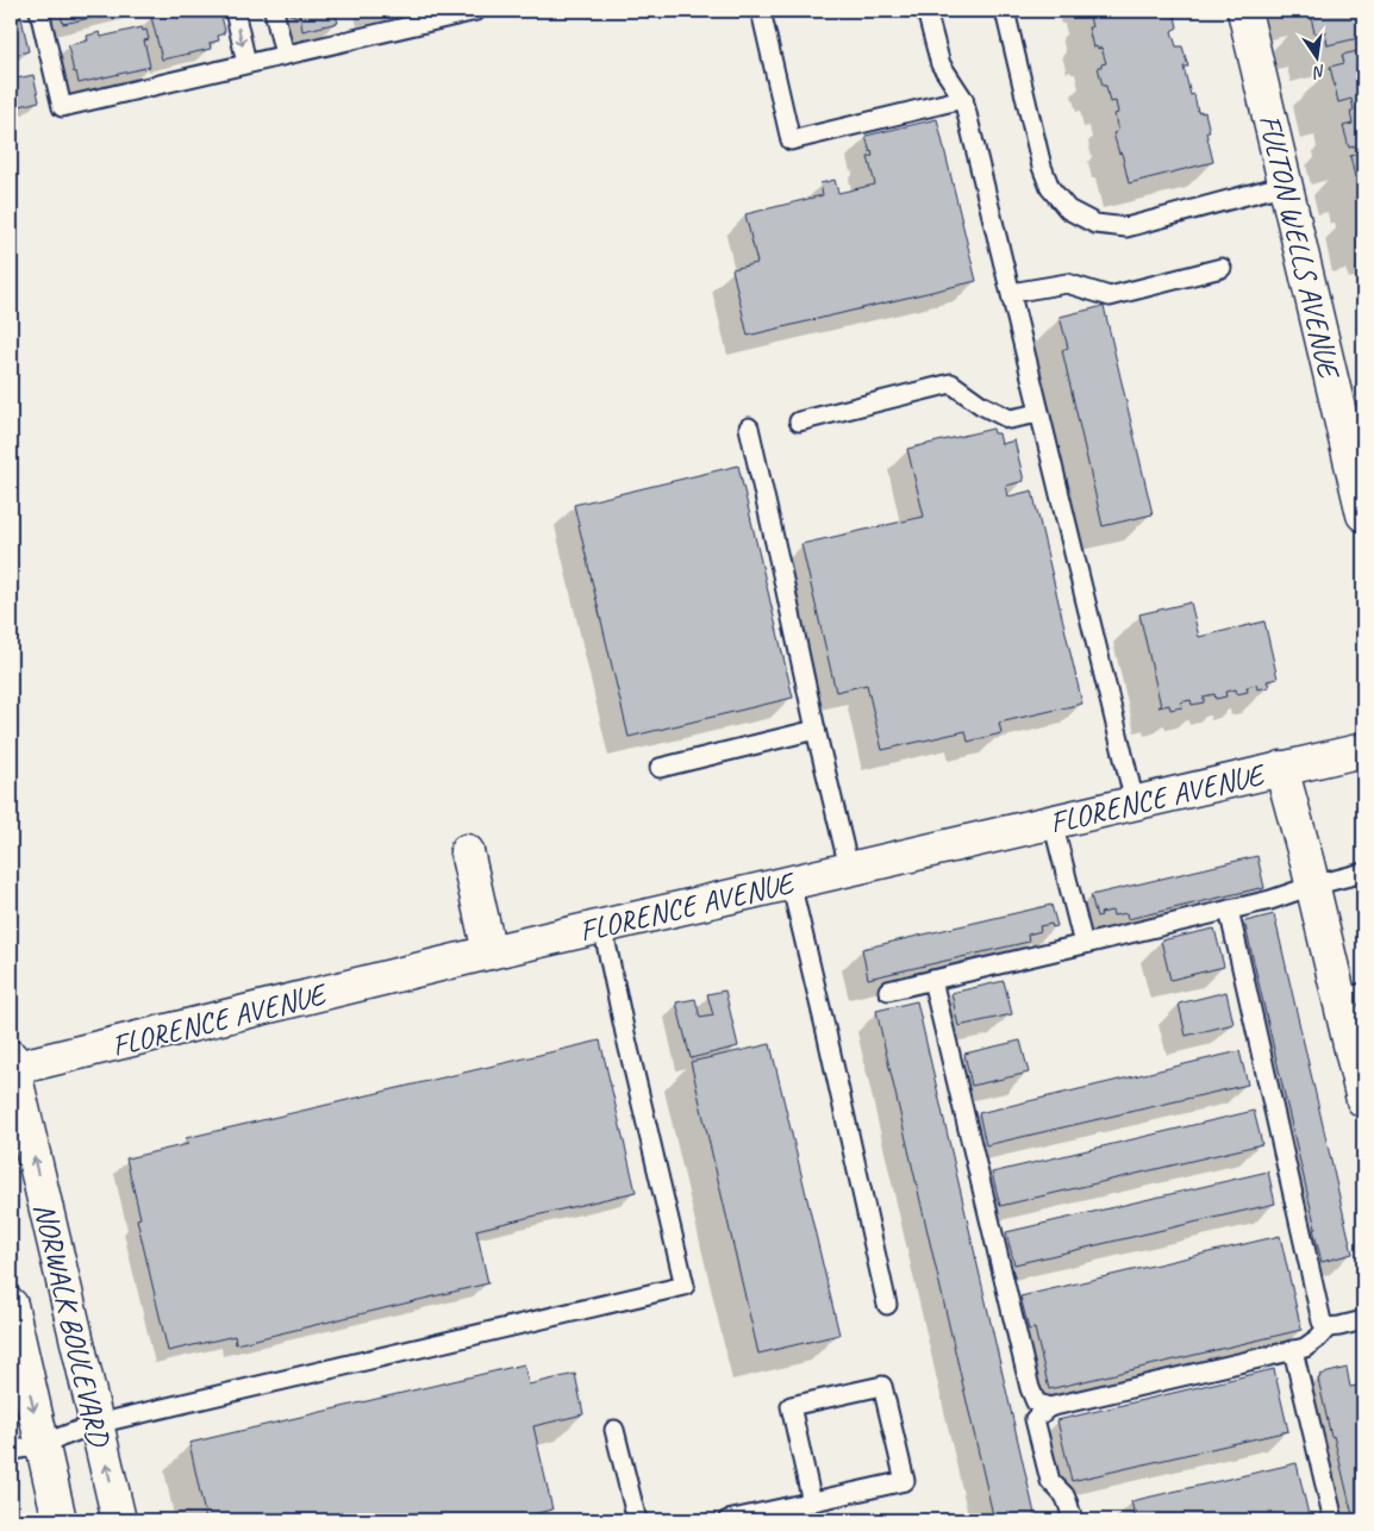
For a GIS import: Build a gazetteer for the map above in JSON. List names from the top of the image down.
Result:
{
  "streets": {
    "main road": ["FULTON WELLS AVENUE", "FLORENCE AVENUE", "NORWALK BOULEVARD"]
  },
  "crossings": [
    ["FLORENCE AVENUE", "NORWALK BOULEVARD"]
  ],
  "north": "bottom"
}
